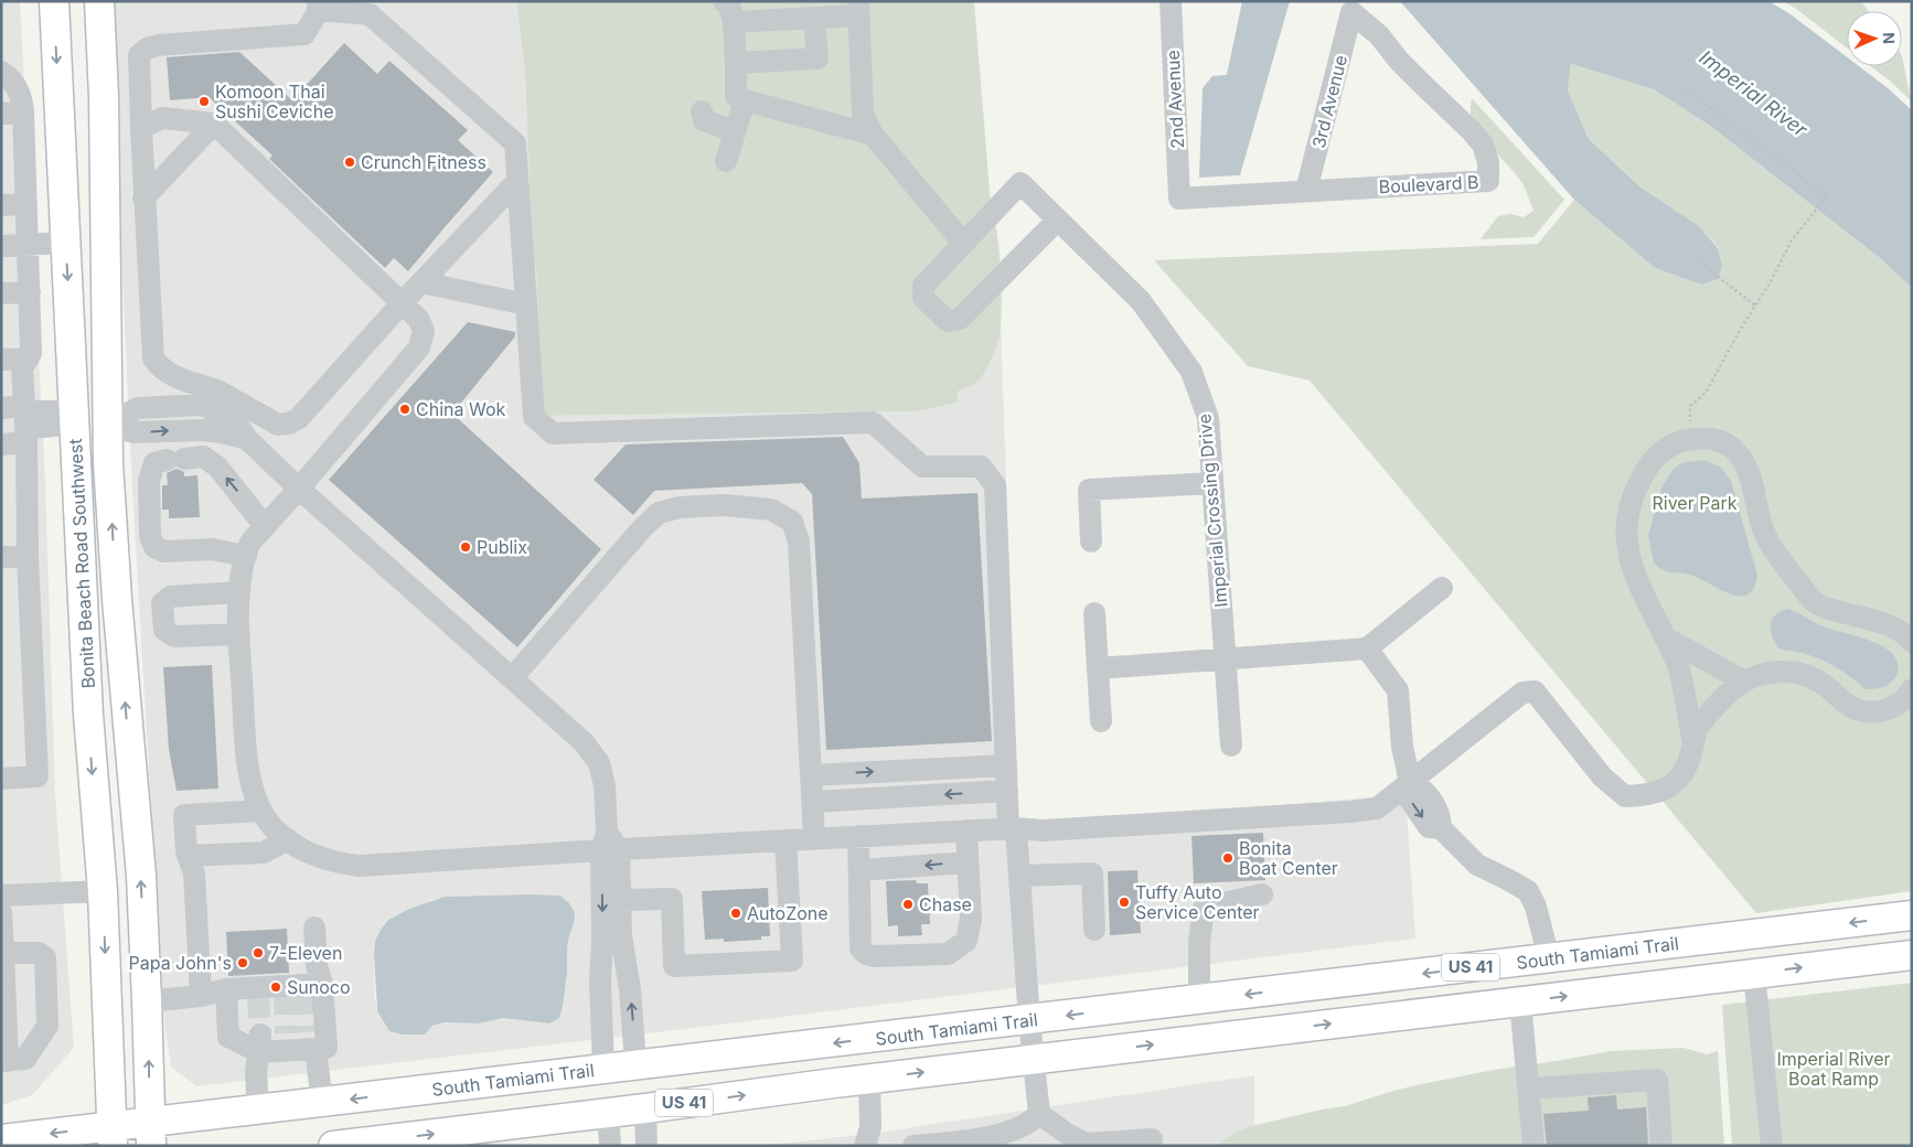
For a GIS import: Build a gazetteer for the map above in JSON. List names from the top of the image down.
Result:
{
  "streets": {
    "main road": ["Bonita Beach Road Southwest", "South Tamiami Trail", "US 41"],
    "street": [
      "2nd Avenue",
      "3rd Avenue",
      "Boulevard B",
      "Imperial Crossing Drive"
    ]
  },
  "crossings": [
    ["2nd Avenue", "Boulevard B"],
    ["3rd Avenue", "Boulevard B"],
    ["Bonita Beach Road Southwest", "South Tamiami Trail"]
  ],
  "water": ["Imperial River"],
  "parks": ["River Park", "Imperial River Boat Ramp"],
  "places": [
    "Komoon Thai Sushi Ceviche",
    "Crunch Fitness",
    "China Wok",
    "Publix",
    "Bonita Boat Center",
    "Tuffy Auto Service Center",
    "Chase",
    "AutoZone",
    "7-Eleven",
    "Papa John's",
    "Sunoco"
  ],
  "north": "right"
}
